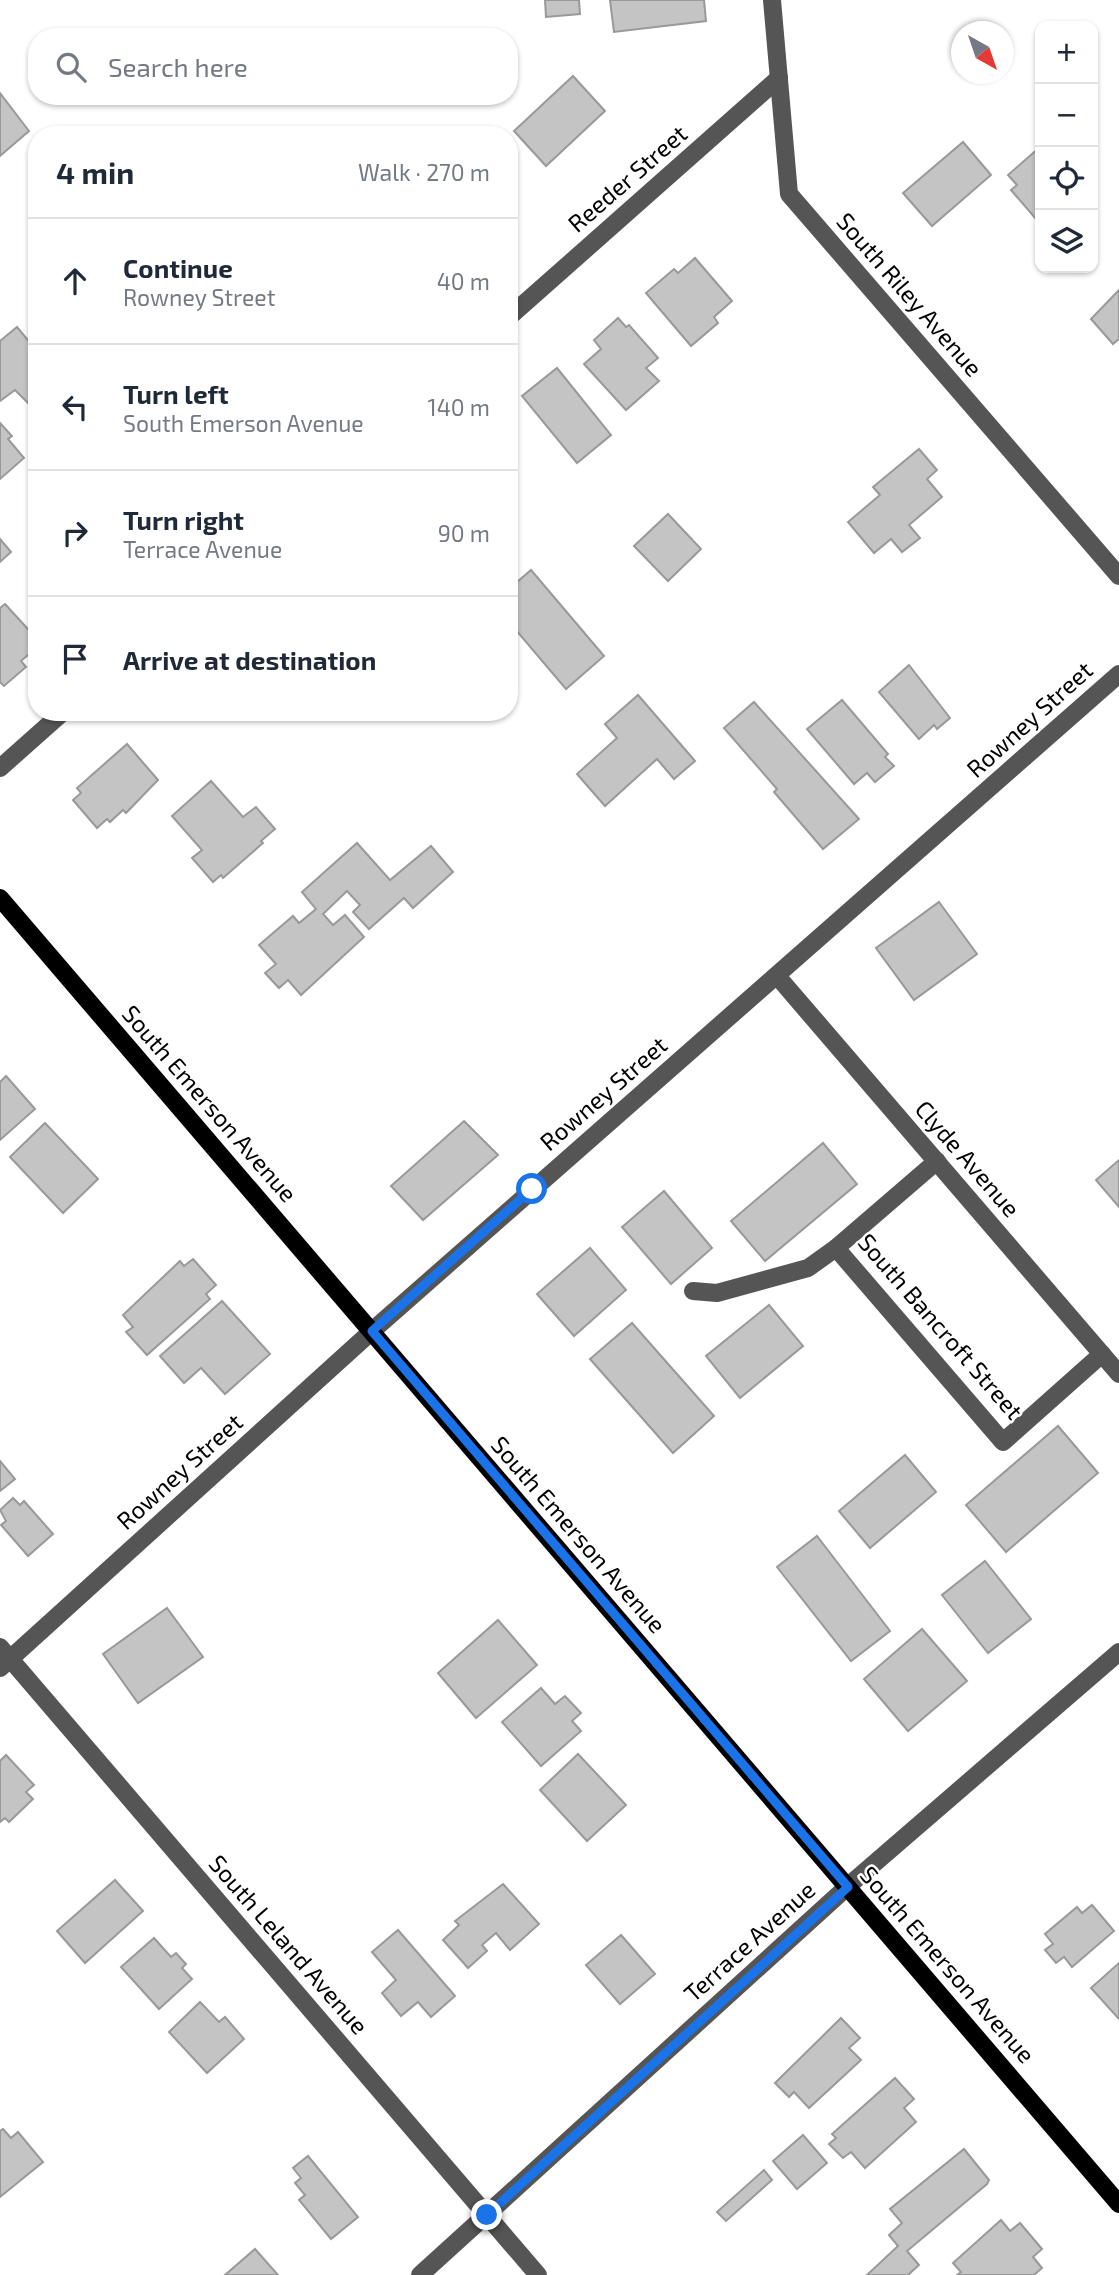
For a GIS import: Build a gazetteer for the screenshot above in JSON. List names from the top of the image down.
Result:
{
  "streets": {
    "main road": ["South Emerson Avenue"],
    "street": [
      "Reeder Street",
      "South Riley Avenue",
      "Rowney Street",
      "Clyde Avenue",
      "South Bancroft Street",
      "Terrace Avenue",
      "South Leland Avenue"
    ]
  },
  "crossings": [
    ["Reeder Street", "South Riley Avenue"],
    ["Rowney Street", "South Emerson Avenue"],
    ["Rowney Street", "Clyde Avenue"],
    ["Rowney Street", "South Leland Avenue"],
    ["South Emerson Avenue", "Terrace Avenue"],
    ["Clyde Avenue", "South Bancroft Street"],
    ["Terrace Avenue", "South Leland Avenue"]
  ],
  "north": "bottom right",
  "page": {
    "map_buttons": ["+", "−"],
    "search": "Search here",
    "heading": ["4 min", "Walk · 270 m"],
    "list": [
      ["Continue", "Rowney Street", "40 m"],
      ["Turn left", "South Emerson Avenue", "140 m"],
      ["Turn right", "Terrace Avenue", "90 m"],
      "Arrive at destination"
    ]
  }
}
